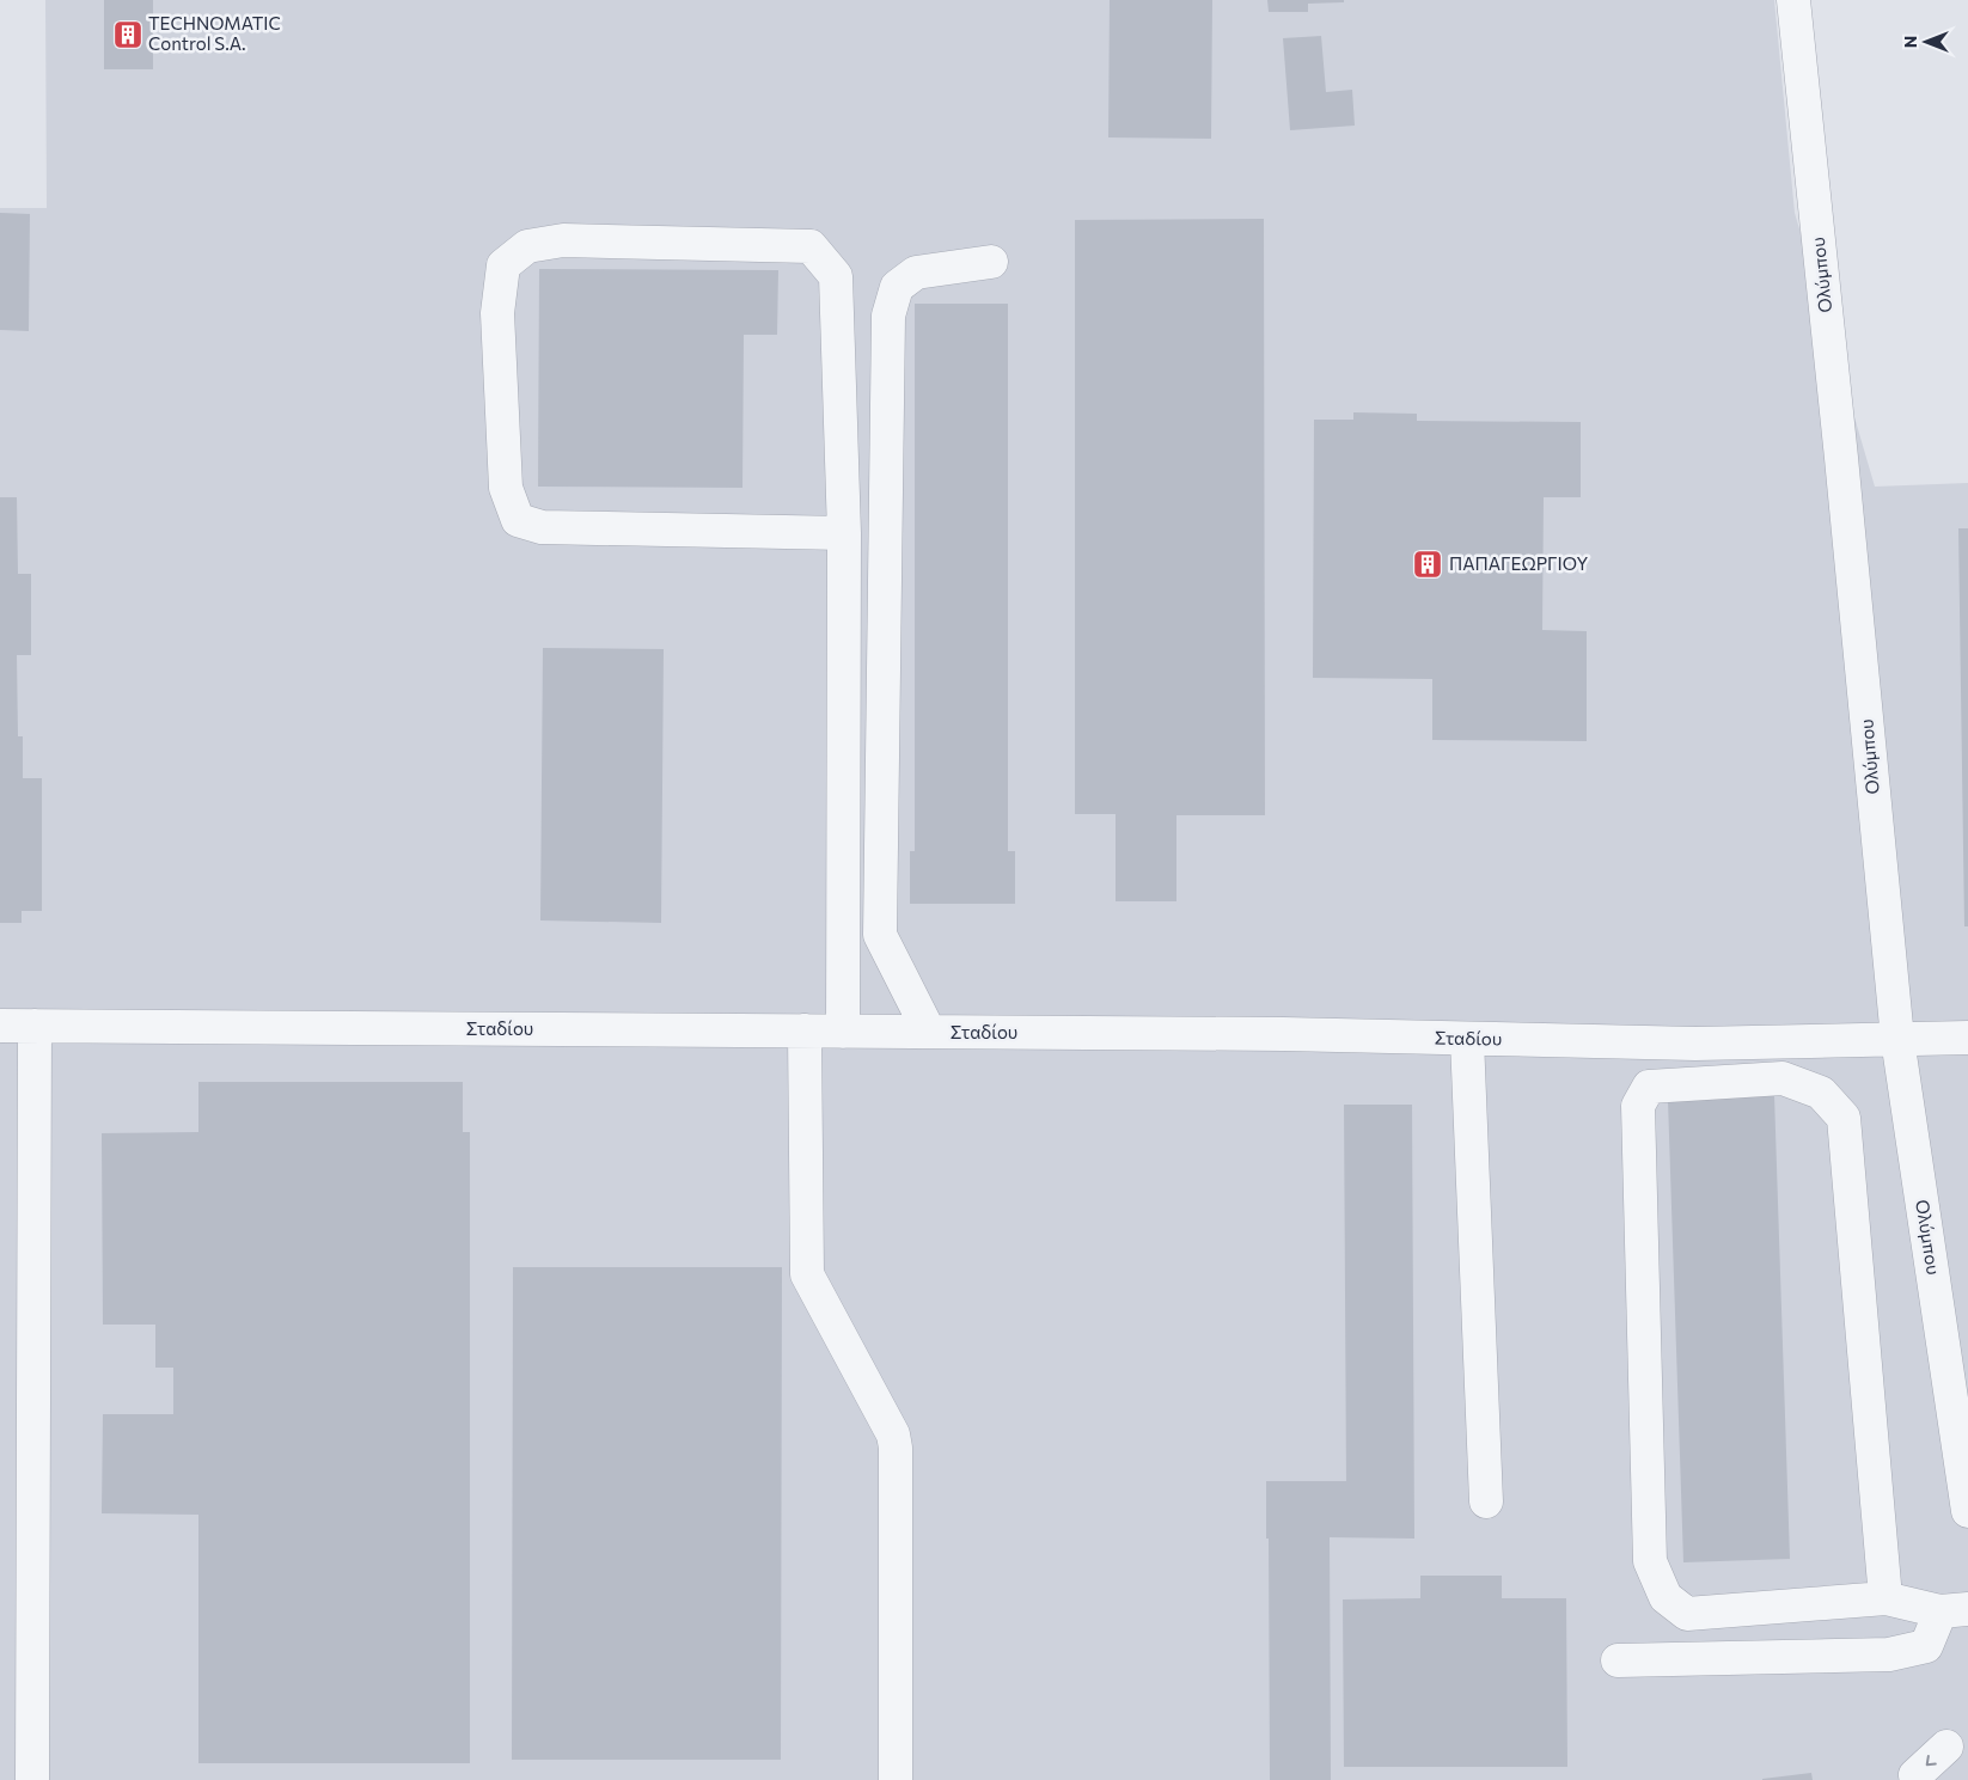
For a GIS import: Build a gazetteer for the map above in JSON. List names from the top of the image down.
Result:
{
  "streets": {
    "street": ["Ολύμπου", "Σταδίου"]
  },
  "crossings": [
    ["Ολύμπου", "Σταδίου"]
  ],
  "places": {
    "building": ["TECHNOMATIC Control S.A.", "ΠΑΠΑΓΕΩΡΓΙΟΥ"]
  },
  "north": "left"
}
